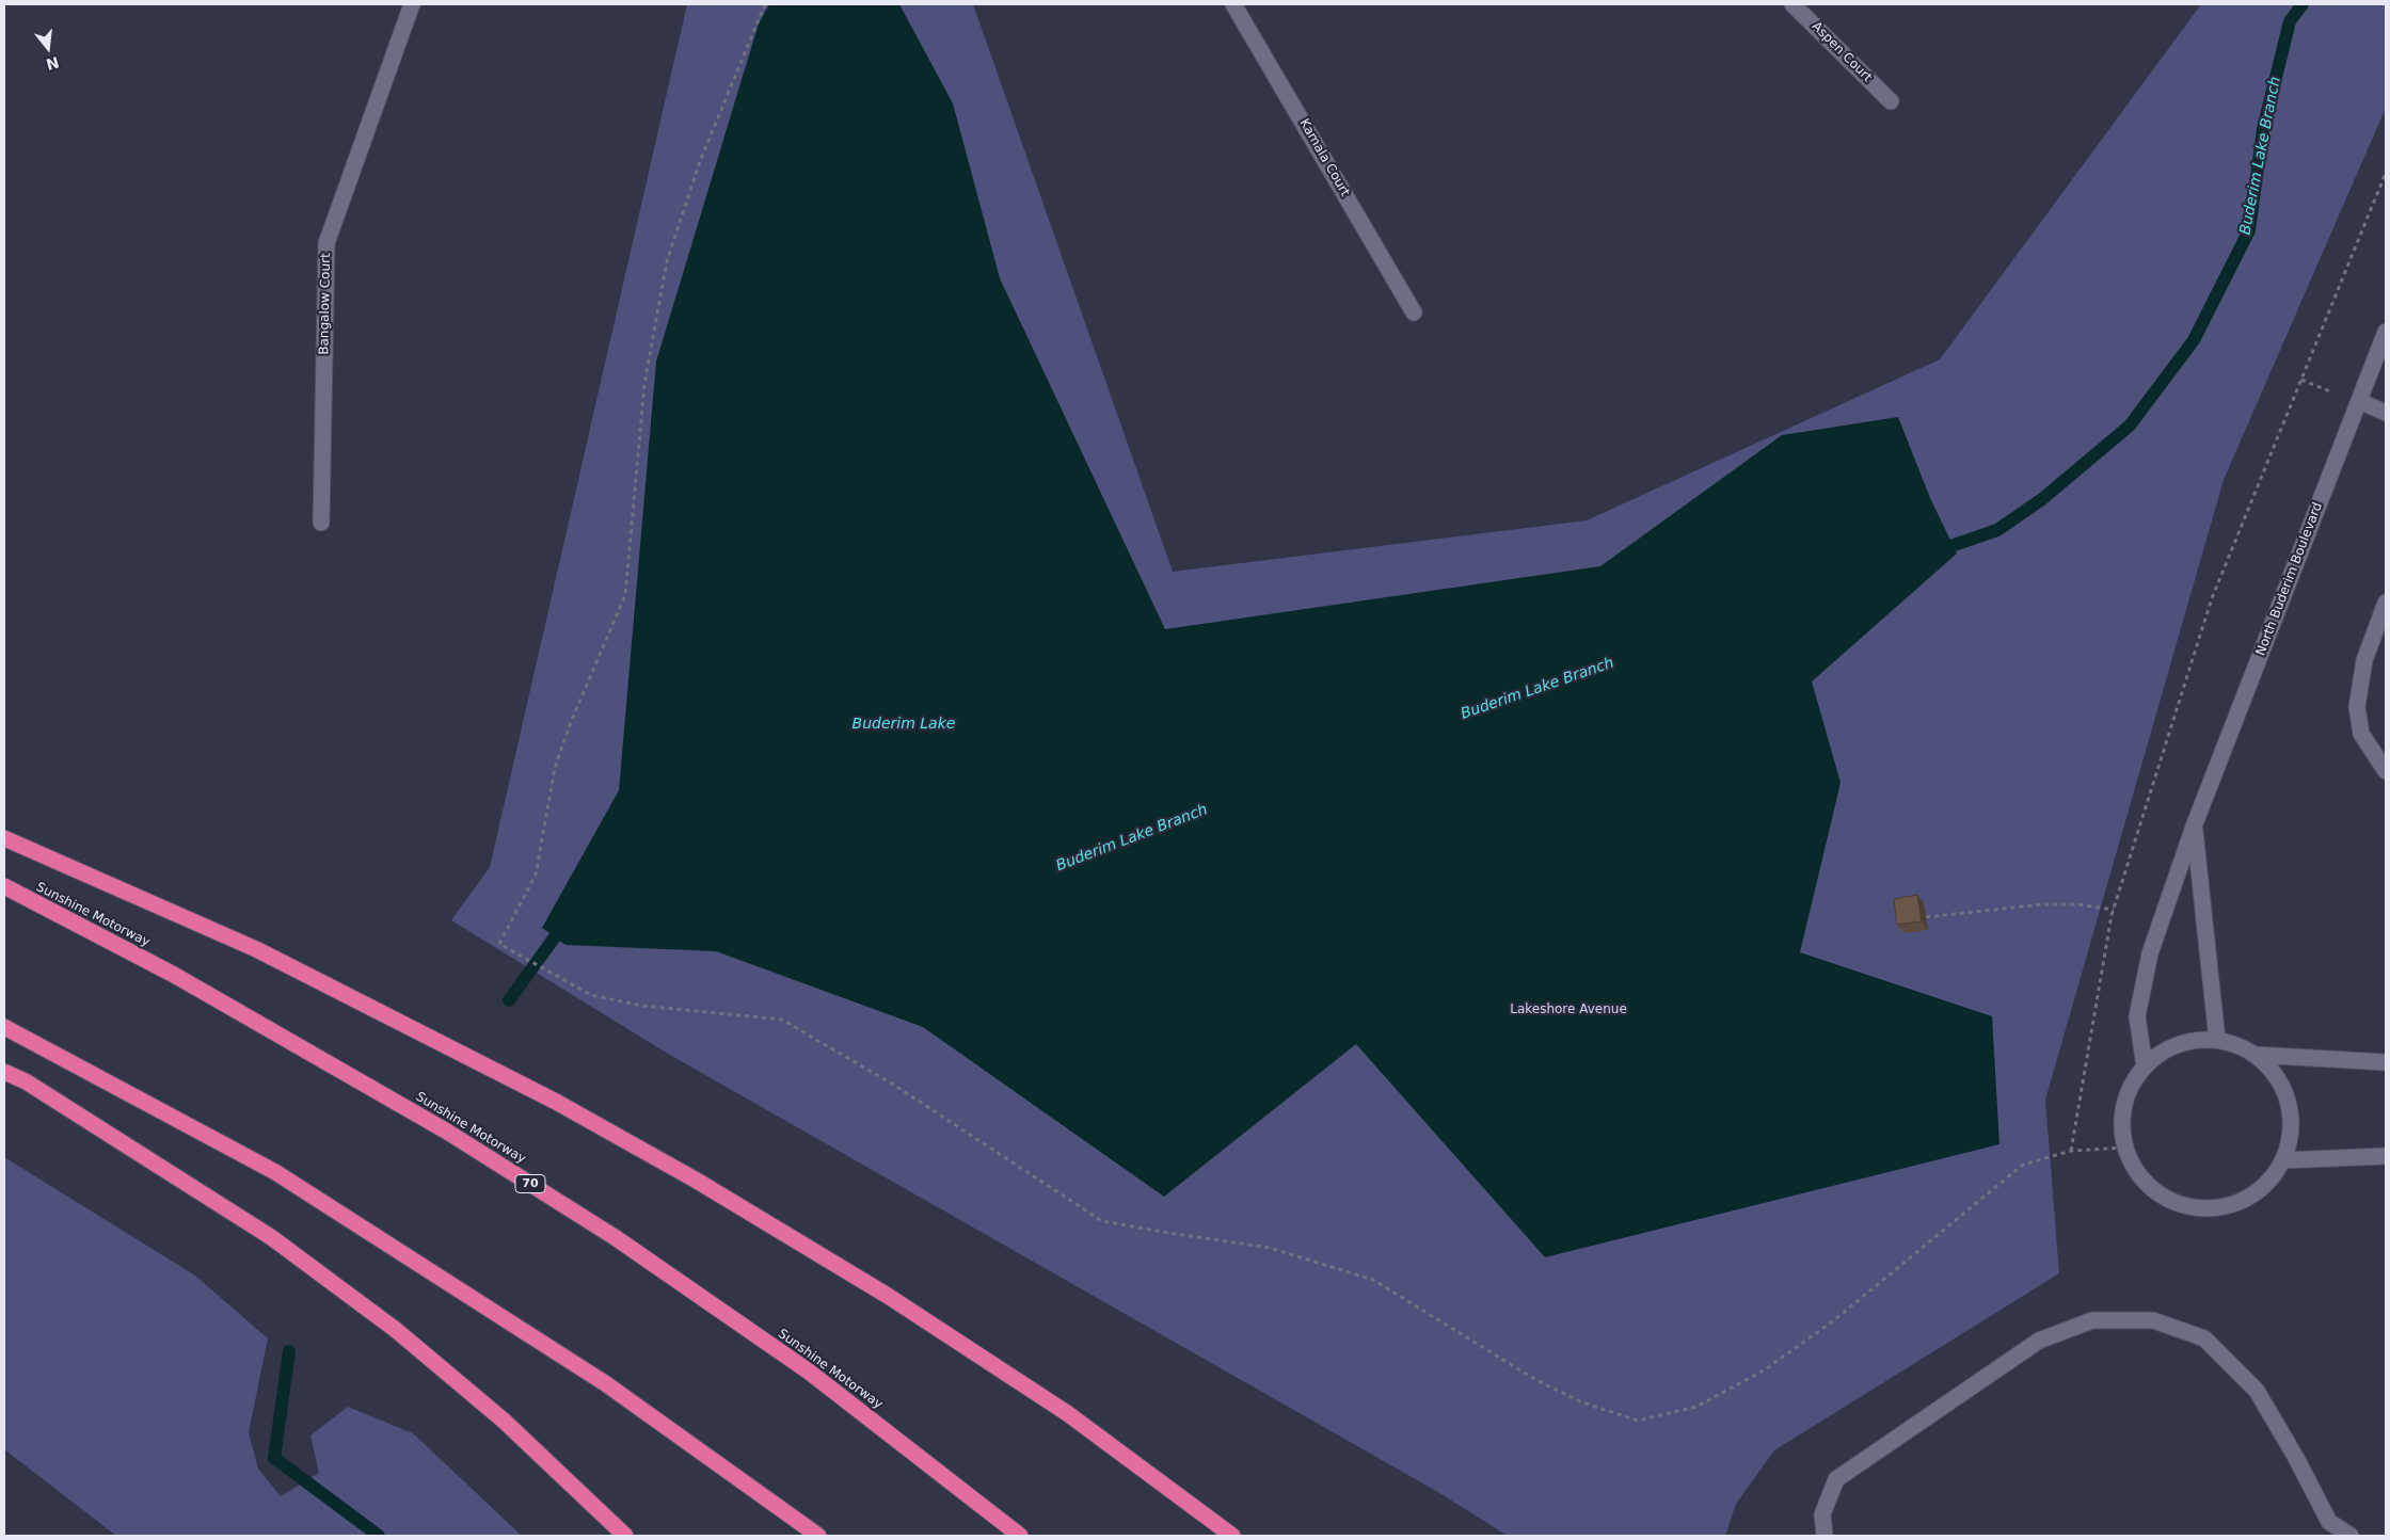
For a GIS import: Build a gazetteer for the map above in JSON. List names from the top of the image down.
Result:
{
  "streets": {
    "highway": ["Sunshine Motorway", "70"],
    "street": [
      "Aspen Court",
      "Kamala Court",
      "Bangalow Court",
      "North Buderim Boulevard"
    ]
  },
  "water": ["Buderim Lake Branch", "Buderim Lake"],
  "parks": ["Lakeshore Avenue"],
  "north": "bottom"
}
